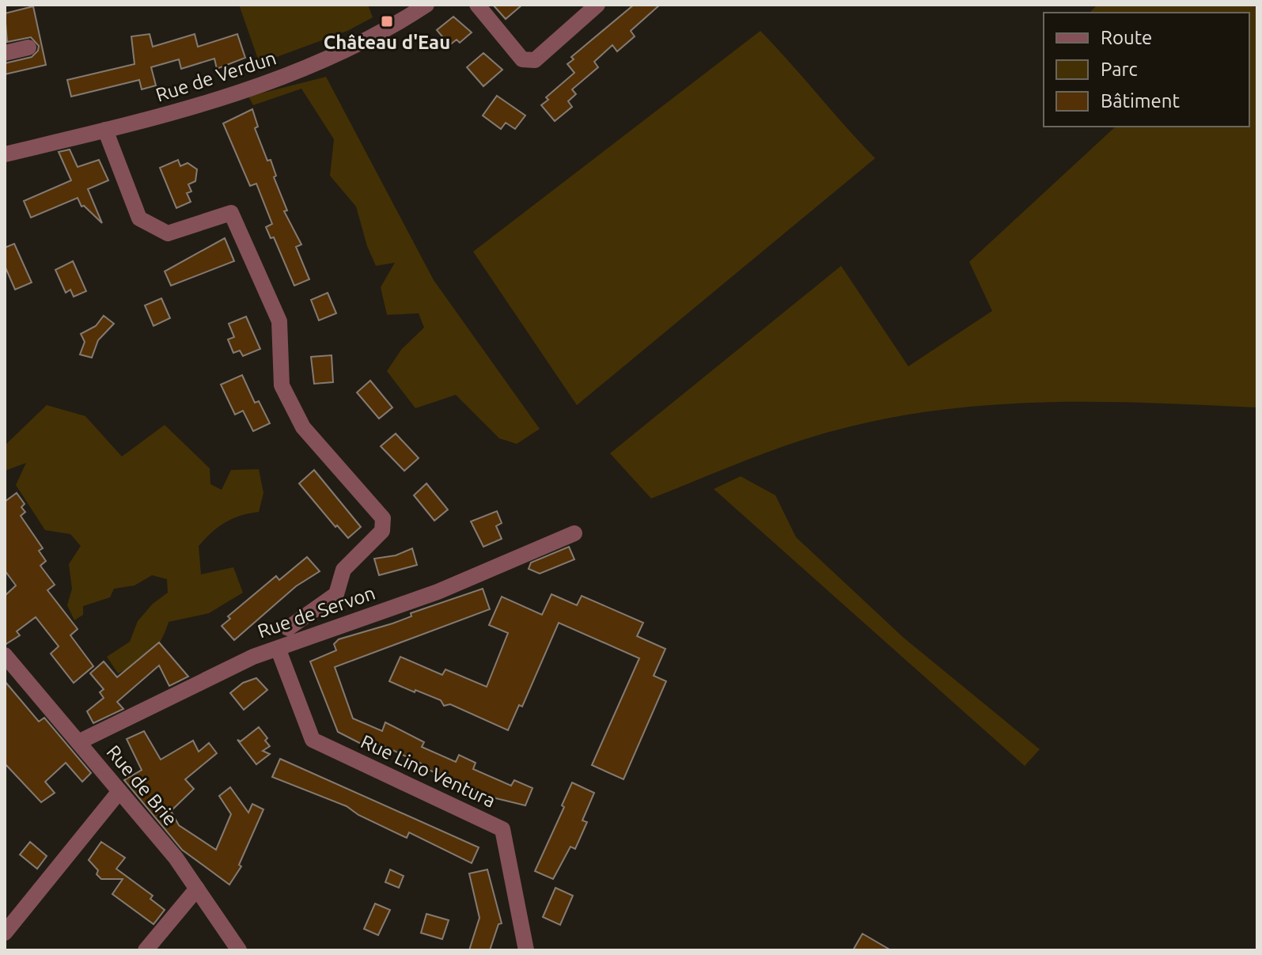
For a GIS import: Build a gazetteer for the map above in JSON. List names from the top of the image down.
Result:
{
  "streets": {
    "street": [
      "Rue de Verdun",
      "Rue de Servon",
      "Rue Lino Ventura",
      "Rue de Brie"
    ]
  },
  "crossings": [
    ["Rue de Servon", "Rue Lino Ventura"],
    ["Rue de Servon", "Rue de Brie"]
  ],
  "places": {
    "transit": ["Château d'Eau"]
  },
  "legend": ["Route", "Parc", "Bâtiment"]
}
